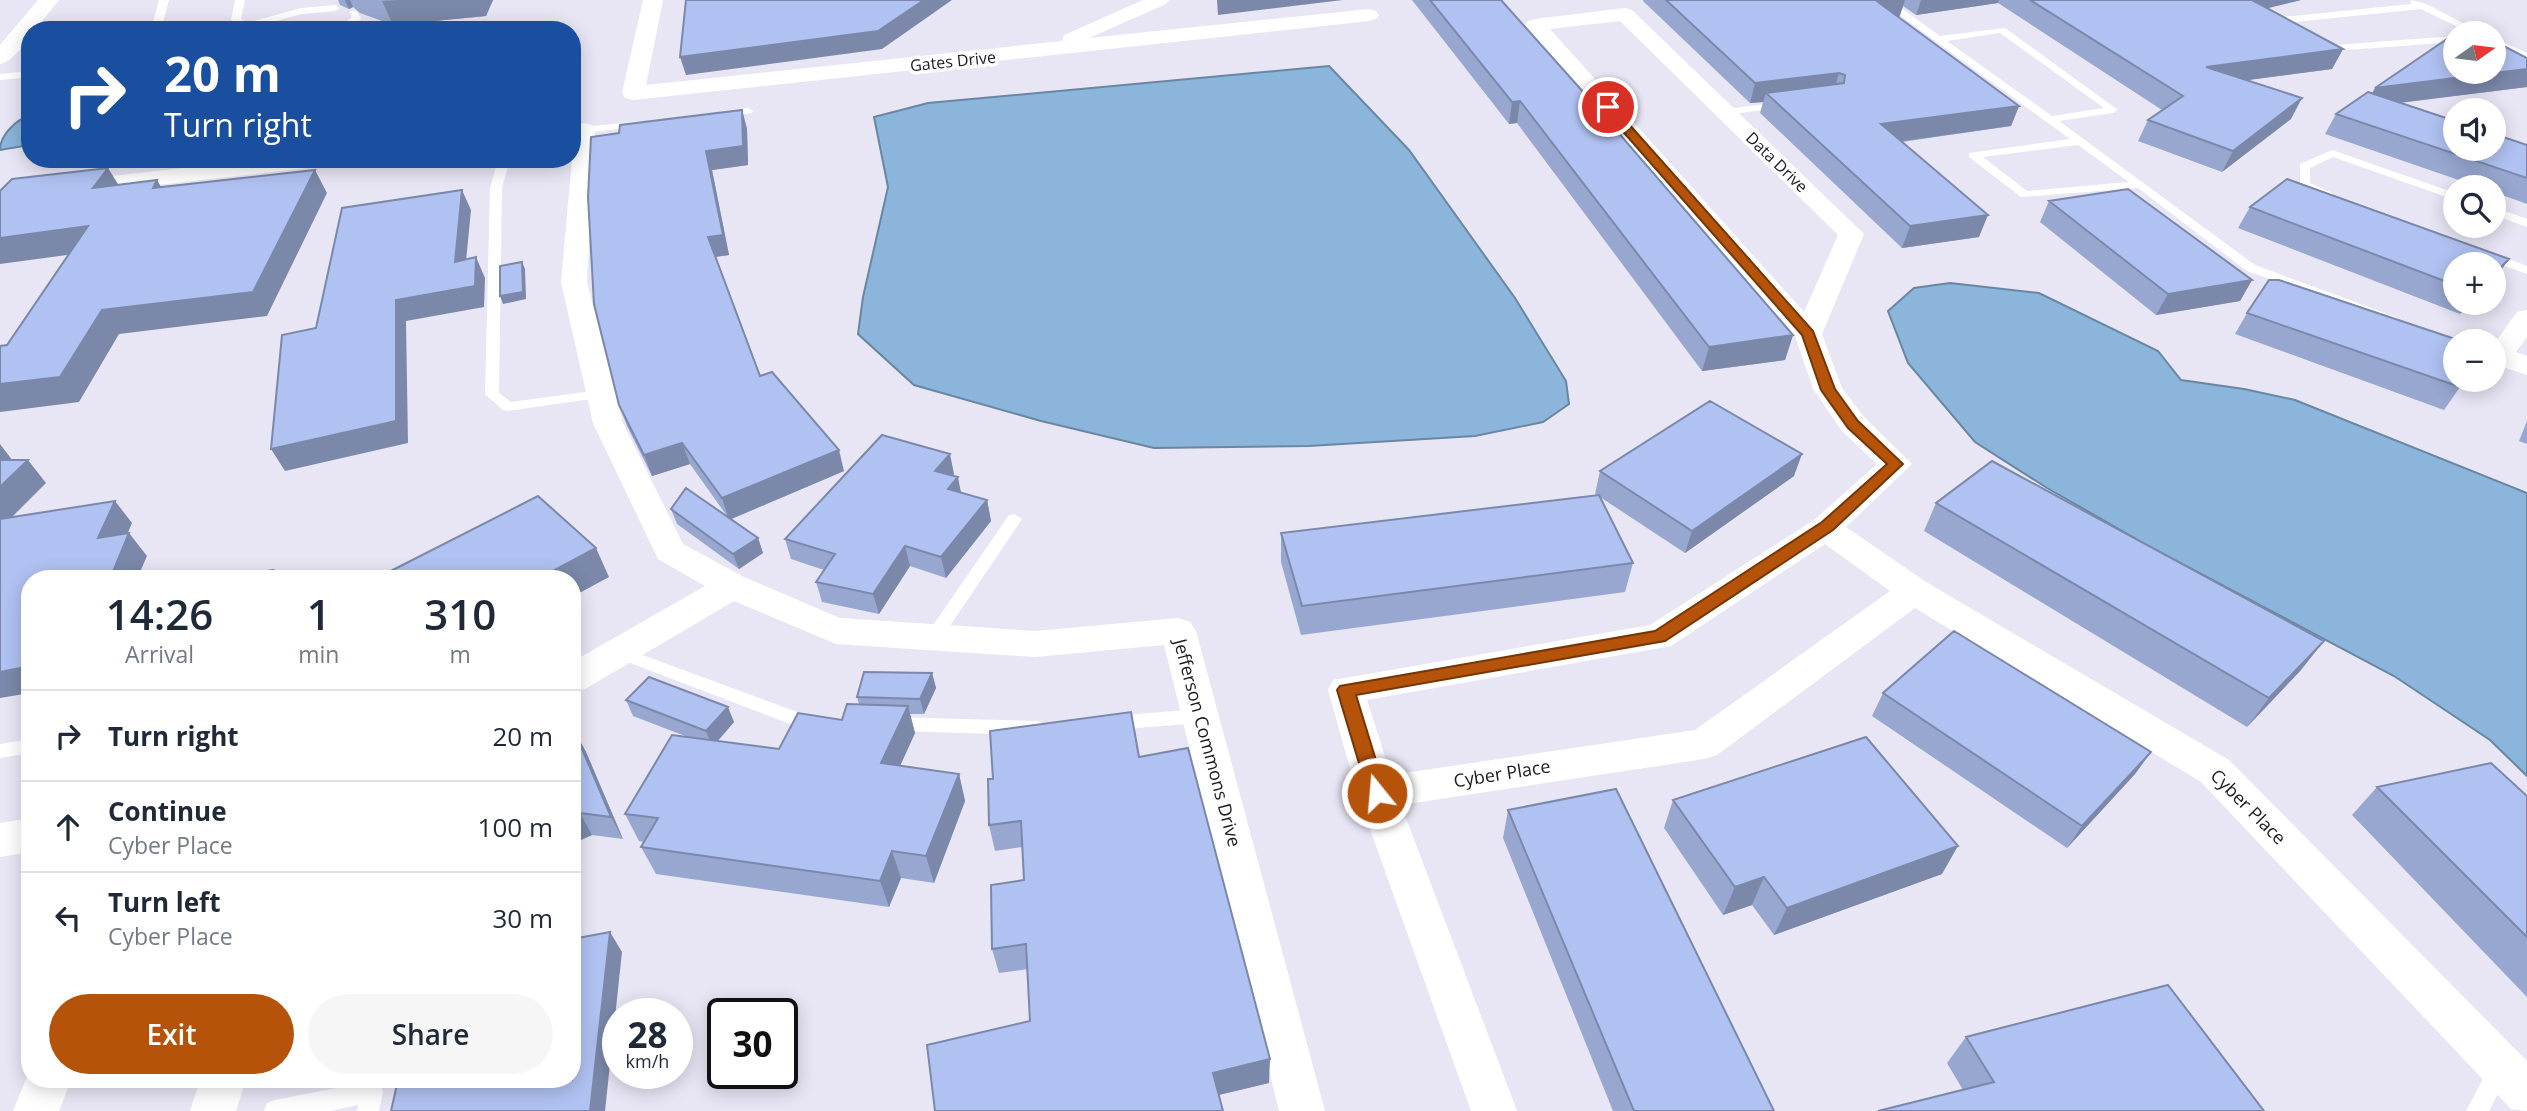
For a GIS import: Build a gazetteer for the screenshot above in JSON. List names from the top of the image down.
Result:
{
  "streets": {
    "street": [
      "Gates Drive",
      "Data Drive",
      "Jefferson Commons Drive",
      "Cyber Place"
    ]
  },
  "north": "right",
  "page": {
    "map_buttons": ["+", "−"],
    "turn": ["20 m", "Turn right"],
    "eta": [
      "14:26",
      "Arrival",
      "1",
      "min",
      "310",
      "m"
    ],
    "list": [
      {
        "name": "Turn right",
        "value": "20 m"
      },
      {
        "name": "Continue",
        "note": "Cyber Place",
        "value": "100 m"
      },
      {
        "name": "Turn left",
        "note": "Cyber Place",
        "value": "30 m"
      }
    ],
    "buttons": ["Exit", "Share"],
    "speed": "28 km/h",
    "limit": "30"
  }
}
